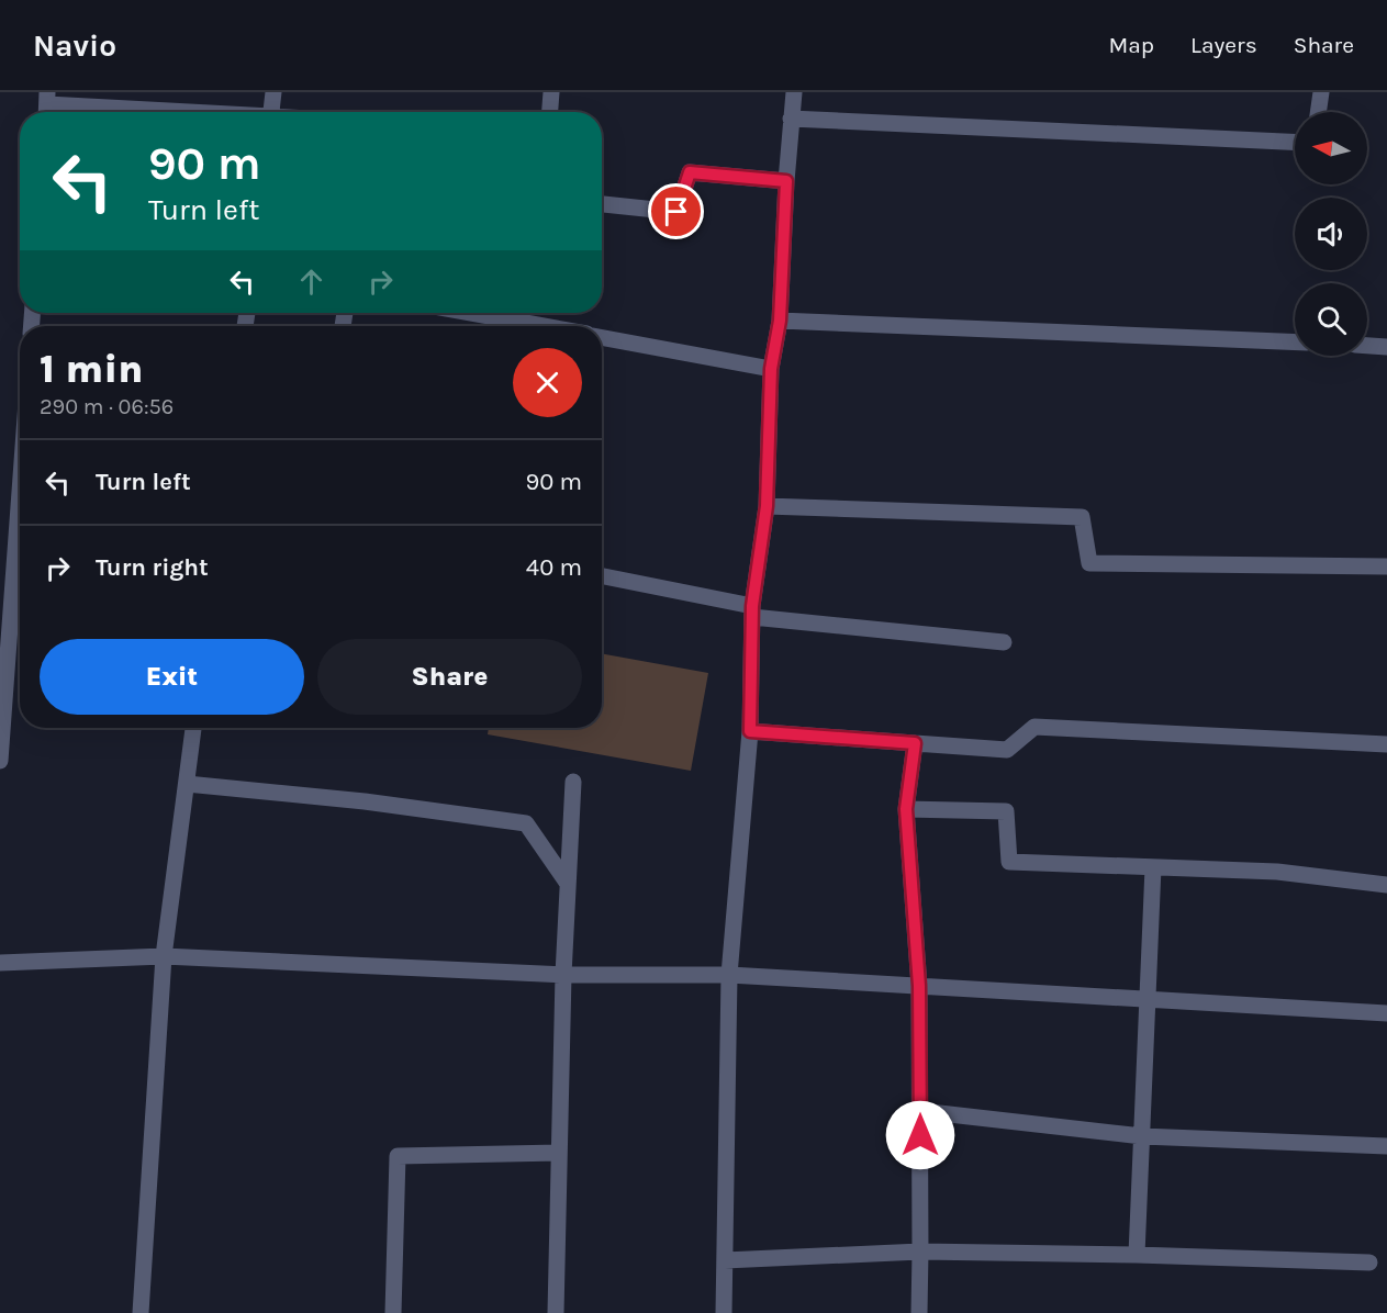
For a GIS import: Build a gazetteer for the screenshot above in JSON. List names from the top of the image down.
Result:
{
  "north": "left",
  "page": {
    "header": "Navio",
    "nav": ["Map", "Layers", "Share"],
    "turn": ["90 m", "Turn left"],
    "heading": ["1 min", "290 m · 06:56"],
    "list": [
      {
        "name": "Turn left",
        "value": "90 m"
      },
      {
        "name": "Turn right",
        "value": "40 m"
      }
    ],
    "buttons": ["Exit", "Share"]
  }
}
